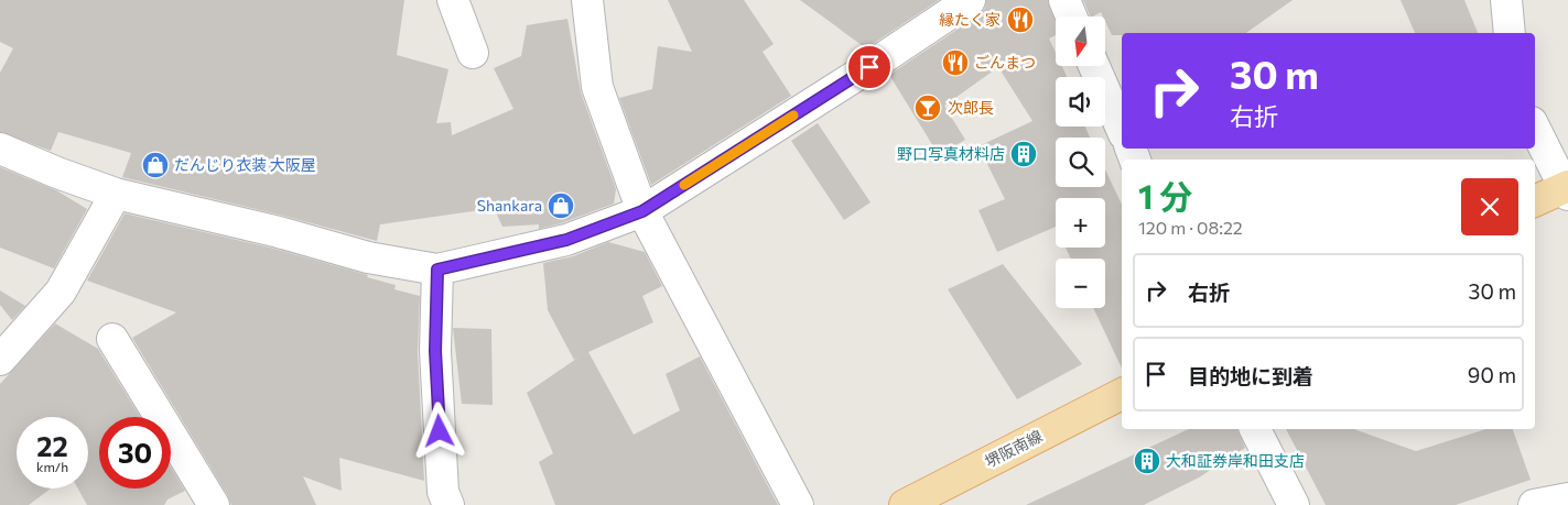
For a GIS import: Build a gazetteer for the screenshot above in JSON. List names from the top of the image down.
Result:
{
  "streets": {
    "main road": ["堺阪南線"]
  },
  "places": {
    "restaurant": ["縁たく家", "ごんまつ"],
    "bar": ["次郎長"],
    "building": ["野口写真材料店", "大和証券岸和田支店"],
    "shop": ["だんじり衣装 大阪屋", "Shankara"]
  },
  "north": "bottom",
  "page": {
    "map_buttons": ["+", "−"],
    "turn": ["30 m", "右折"],
    "heading": ["1 分", "120 m · 08:22"],
    "list": [
      {
        "name": "右折",
        "value": "30 m"
      },
      {
        "name": "目的地に到着",
        "value": "90 m"
      }
    ],
    "speed": "22 km/h",
    "limit": "30"
  }
}
